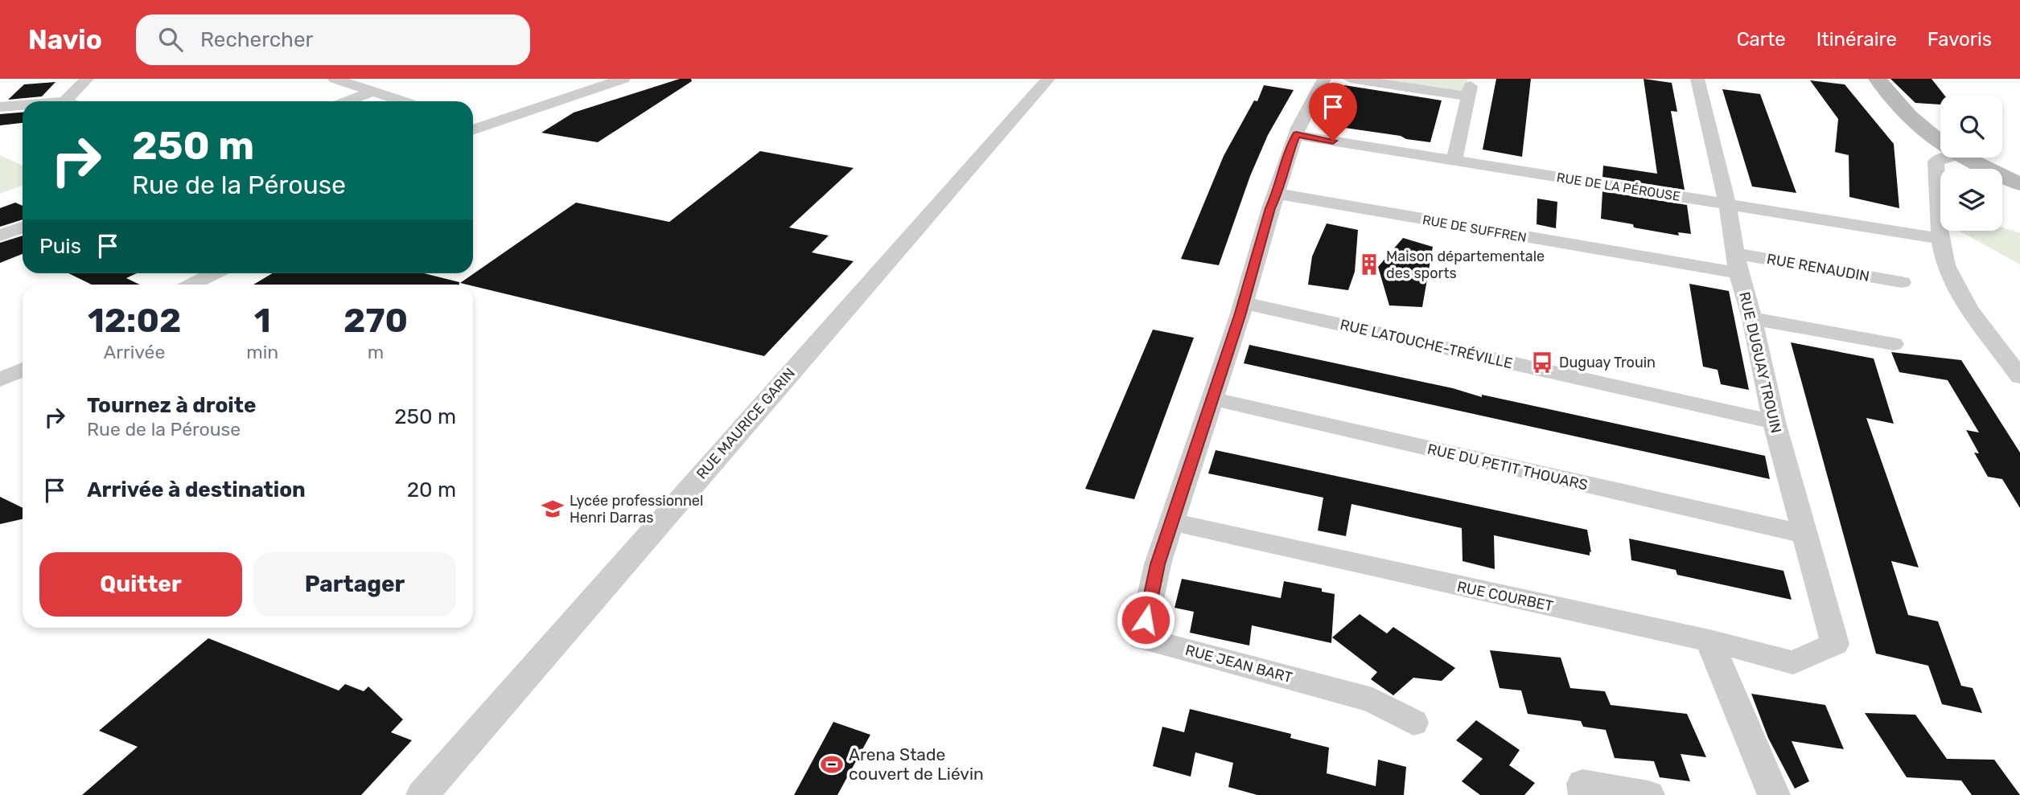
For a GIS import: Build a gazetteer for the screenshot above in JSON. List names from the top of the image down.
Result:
{
  "streets": {
    "street": [
      "RUE DE LA PÉROUSE",
      "RUE DE SUFFREN",
      "RUE RENAUDIN",
      "RUE LATOUCHE-TRÉVILLE",
      "RUE DUGUAY TROUIN",
      "RUE MAURICE GARIN",
      "RUE DU PETIT THOUARS",
      "RUE COURBET",
      "RUE JEAN BART"
    ]
  },
  "crossings": [
    ["RUE DE LA PÉROUSE", "RUE DUGUAY TROUIN"],
    ["RUE DE LA PÉROUSE", "RUE JEAN BART"],
    ["RUE DE SUFFREN", "RUE DUGUAY TROUIN"],
    ["RUE DE SUFFREN", "RUE JEAN BART"],
    ["RUE RENAUDIN", "RUE DUGUAY TROUIN"],
    ["RUE LATOUCHE-TRÉVILLE", "RUE DUGUAY TROUIN"],
    ["RUE LATOUCHE-TRÉVILLE", "RUE JEAN BART"],
    ["RUE DUGUAY TROUIN", "RUE DU PETIT THOUARS"],
    ["RUE DUGUAY TROUIN", "RUE COURBET"],
    ["RUE DU PETIT THOUARS", "RUE JEAN BART"],
    ["RUE COURBET", "RUE JEAN BART"]
  ],
  "places": {
    "building": ["Maison départementale des sports"],
    "bus stop": ["Duguay Trouin"],
    "school or university": ["Lycée professionnel Henri Darras"],
    "sports": ["Arena Stade couvert de Liévin"]
  },
  "page": {
    "header": "Navio",
    "search": "Rechercher",
    "nav": ["Carte", "Itinéraire", "Favoris"],
    "turn": ["250 m", "Rue de la Pérouse"],
    "then": "Puis",
    "eta": [
      "12:02",
      "Arrivée",
      "1",
      "min",
      "270",
      "m"
    ],
    "list": [
      {
        "name": "Tournez à droite",
        "note": "Rue de la Pérouse",
        "value": "250 m"
      },
      {
        "name": "Arrivée à destination",
        "value": "20 m"
      }
    ],
    "buttons": ["Quitter", "Partager"]
  }
}
